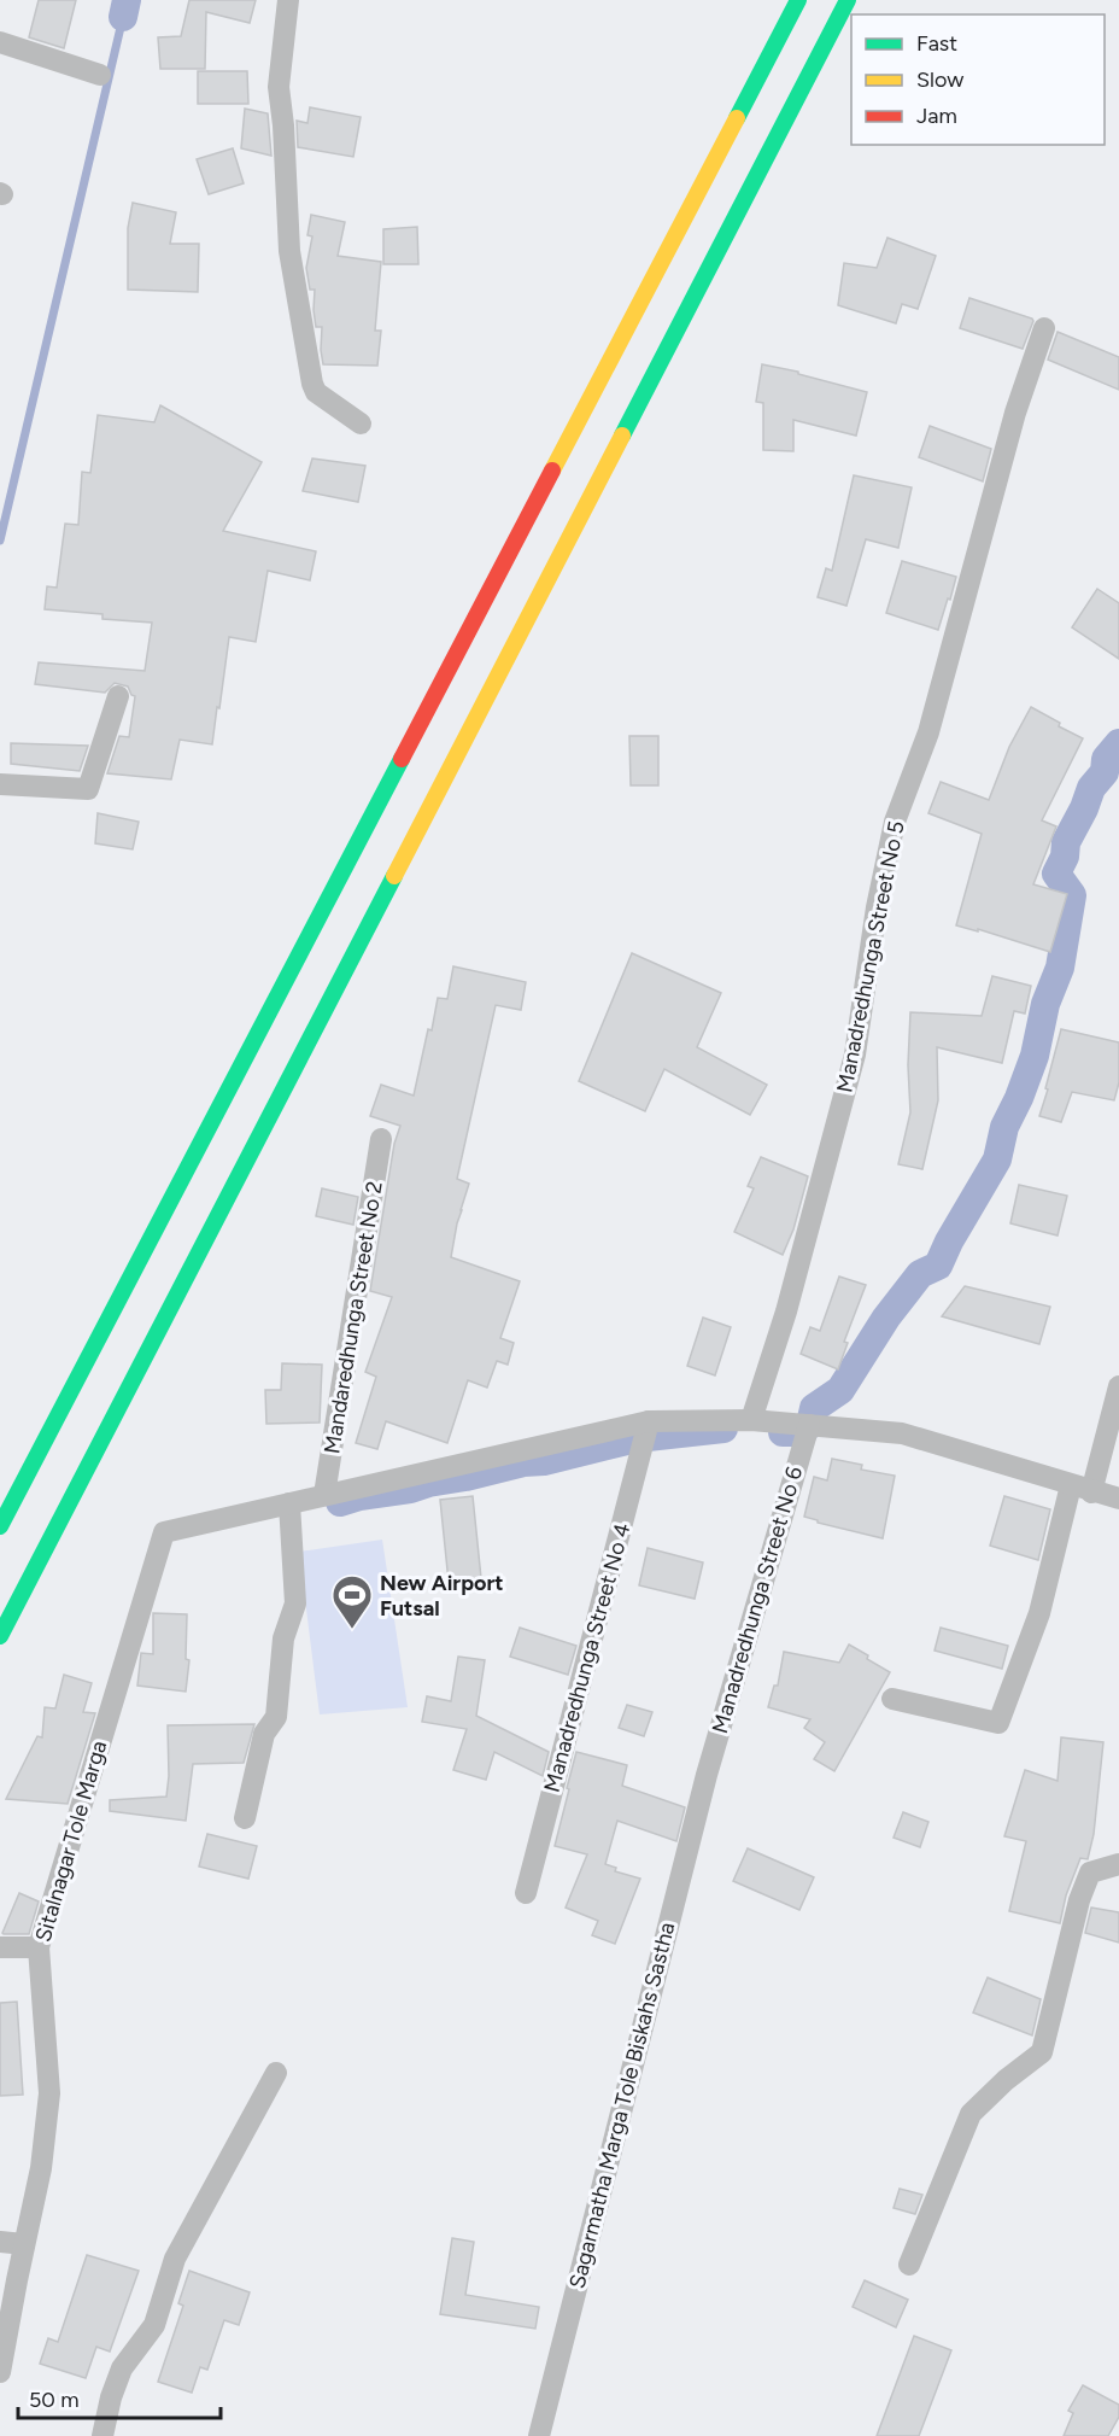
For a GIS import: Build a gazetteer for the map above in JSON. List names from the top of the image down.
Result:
{
  "streets": {
    "street": [
      "Manadredhunga Street No 5",
      "Mandaredhunga Street No 2",
      "Manadredhunga Street No 6",
      "Manadredhunga Street No 4",
      "Sitalnagar Tole Marga",
      "Sagarmatha Marga Tole Biskahs Sastha"
    ]
  },
  "crossings": [
    ["Manadredhunga Street No 6", "Sagarmatha Marga Tole Biskahs Sastha"]
  ],
  "places": {
    "sports": ["New Airport Futsal"]
  },
  "legend": ["Fast", "Slow", "Jam"],
  "scale_bar": "50 m"
}
